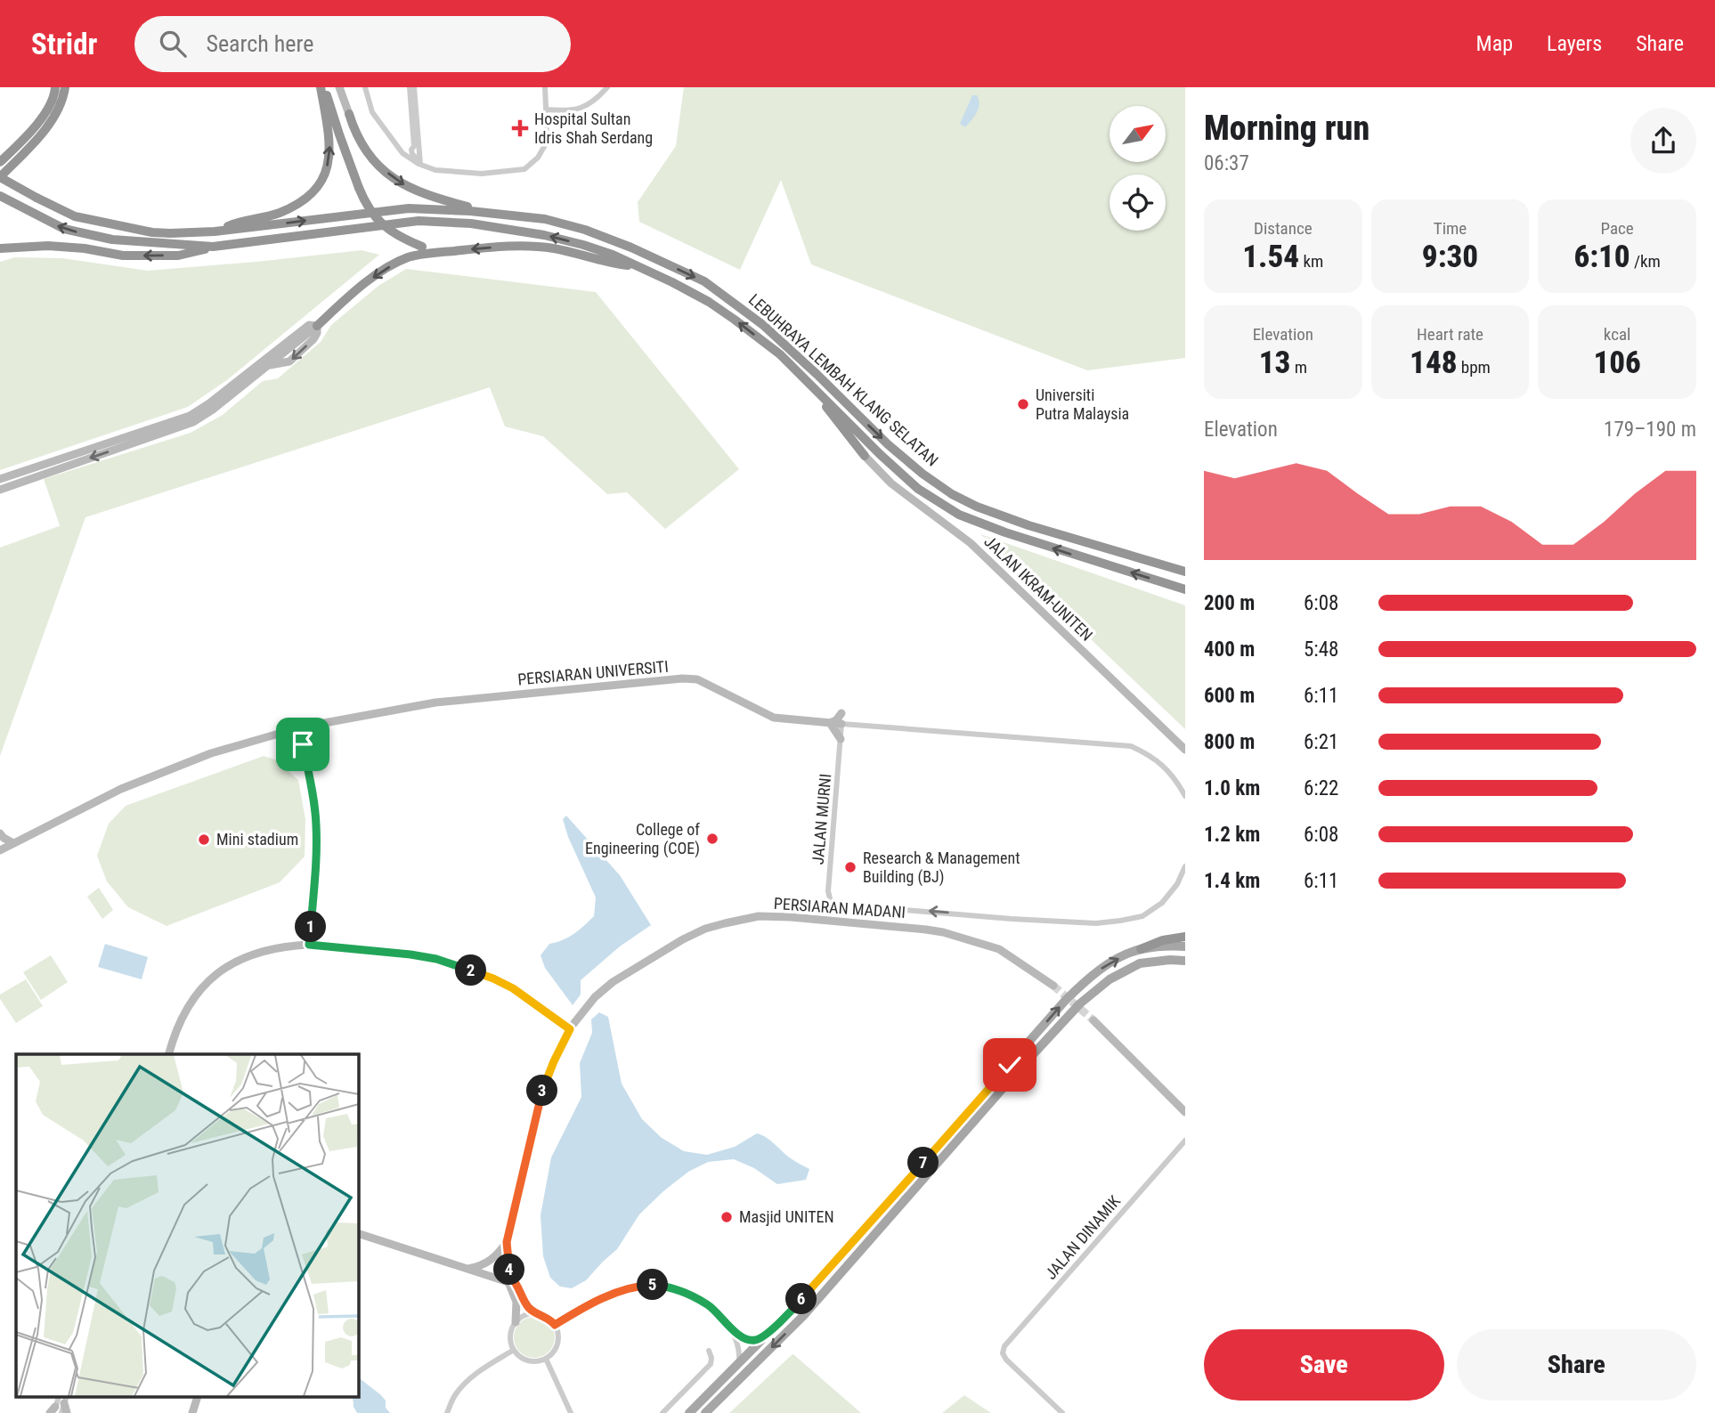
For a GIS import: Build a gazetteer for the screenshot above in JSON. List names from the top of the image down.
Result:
{
  "streets": {
    "highway": ["LEBUHRAYA LEMBAH KLANG SELATAN"],
    "street": [
      "JALAN IKRAM-UNITEN",
      "PERSIARAN UNIVERSITI",
      "JALAN MURNI",
      "PERSIARAN MADANI",
      "JALAN DINAMIK"
    ]
  },
  "crossings": [
    ["PERSIARAN UNIVERSITI", "JALAN MURNI"]
  ],
  "places": {
    "health": ["Hospital Sultan Idris Shah Serdang"],
    "other": [
      "Universiti Putra Malaysia",
      "College of Engineering (COE)",
      "Mini stadium",
      "Research & Management Building (BJ)",
      "Masjid UNITEN"
    ]
  },
  "north": "top right",
  "page": {
    "header": "Stridr",
    "search": "Search here",
    "nav": ["Map", "Layers", "Share"],
    "heading": ["Morning run", "06:37"],
    "stats": [
      ["Distance", "1.54 km"],
      ["Time", "9:30"],
      ["Pace", "6:10 /km"],
      ["Elevation", "13 m"],
      ["Heart rate", "148 bpm"],
      ["kcal", "106"]
    ],
    "chart": ["Elevation", "179–190 m"],
    "list": [
      {
        "name": "200 m",
        "note": "6:08"
      },
      {
        "name": "400 m",
        "note": "5:48"
      },
      {
        "name": "600 m",
        "note": "6:11"
      },
      {
        "name": "800 m",
        "note": "6:21"
      },
      {
        "name": "1.0 km",
        "note": "6:22"
      },
      {
        "name": "1.2 km",
        "note": "6:08"
      },
      {
        "name": "1.4 km",
        "note": "6:11"
      }
    ],
    "pins": [
      "1",
      "2",
      "3",
      "7",
      "4",
      "5",
      "6"
    ],
    "buttons": ["Save", "Share"]
  }
}
